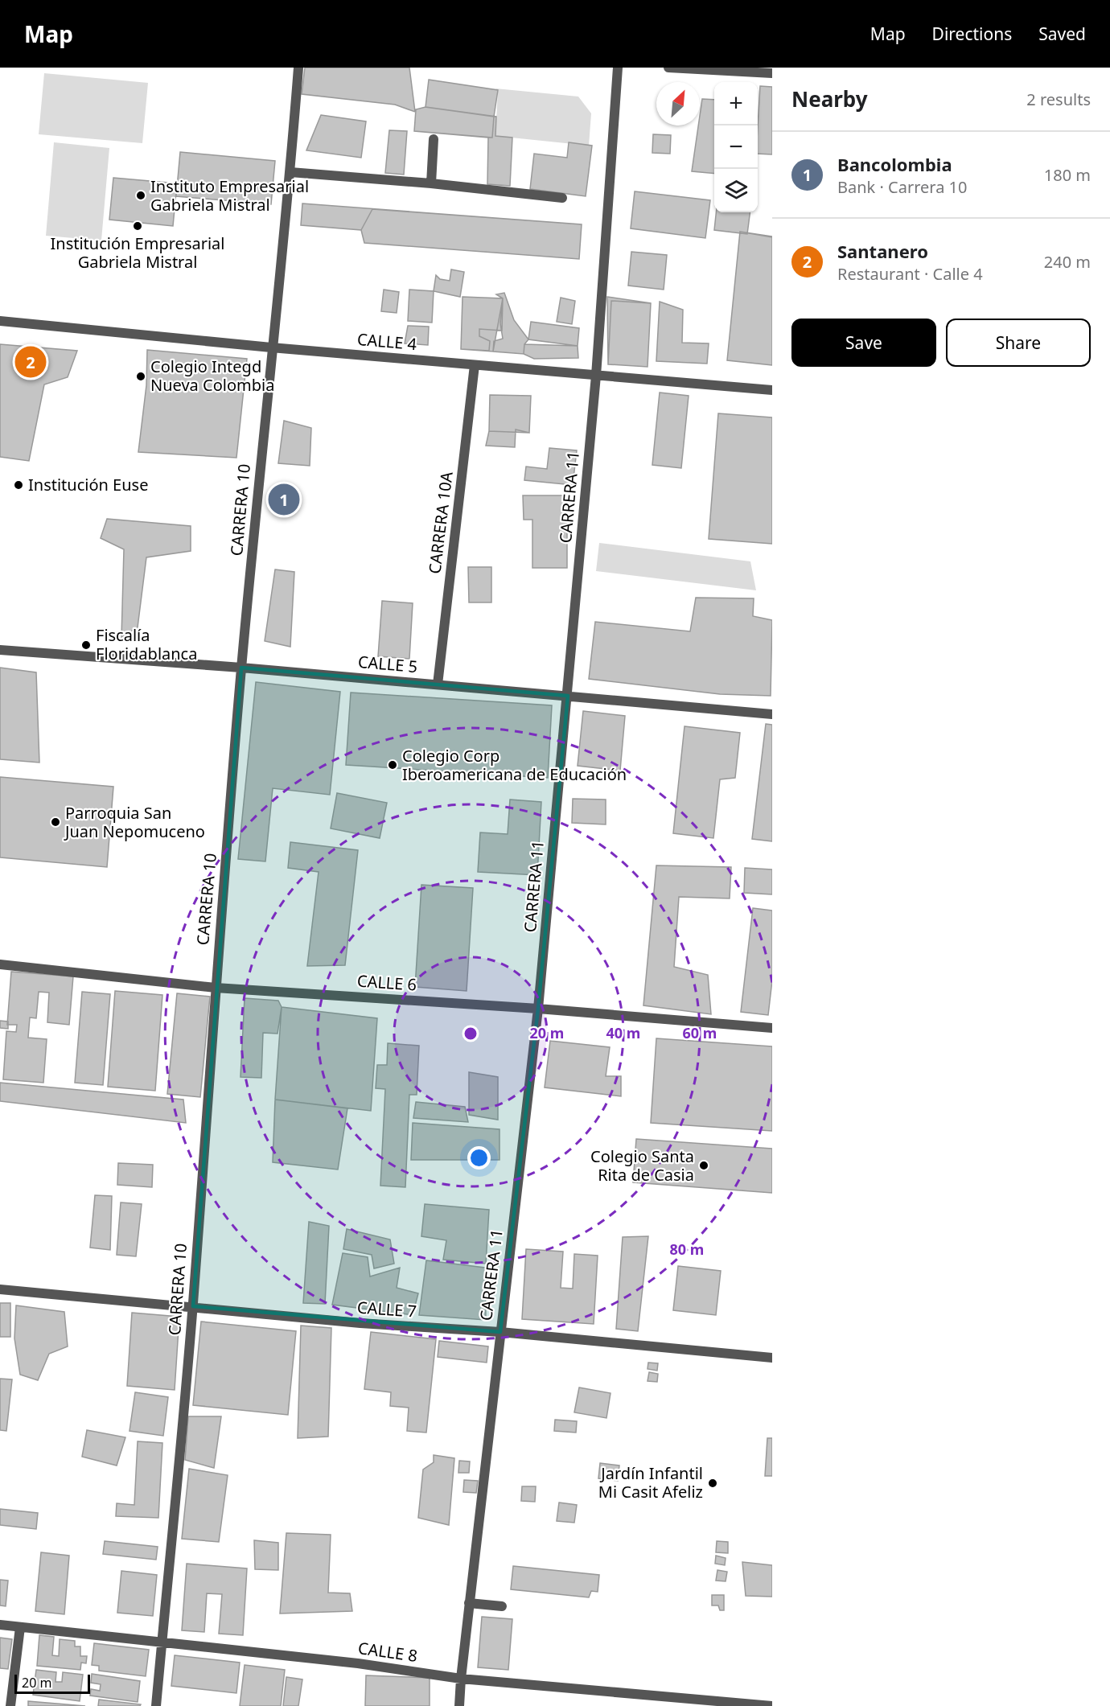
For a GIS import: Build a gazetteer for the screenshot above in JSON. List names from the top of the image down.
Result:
{
  "streets": {
    "street": [
      "CALLE 4",
      "CARRERA 11",
      "CARRERA 10",
      "CARRERA 10A",
      "CALLE 5",
      "CALLE 6",
      "CALLE 7",
      "CALLE 8"
    ]
  },
  "crossings": [
    ["CALLE 4", "CARRERA 11"],
    ["CALLE 4", "CARRERA 10"],
    ["CALLE 4", "CARRERA 10A"],
    ["CARRERA 11", "CALLE 5"],
    ["CARRERA 11", "CALLE 6"],
    ["CARRERA 11", "CALLE 7"],
    ["CARRERA 11", "CALLE 8"],
    ["CARRERA 10", "CALLE 5"],
    ["CARRERA 10", "CALLE 6"],
    ["CARRERA 10", "CALLE 7"],
    ["CARRERA 10", "CALLE 8"],
    ["CARRERA 10A", "CALLE 5"]
  ],
  "places": [
    "Instituto Empresarial Gabriela Mistral",
    "Institución Empresarial Gabriela Mistral",
    "Colegio Integd Nueva Colombia",
    "Institución Euse",
    "Fiscalía Floridablanca",
    "Colegio Corp Iberoamericana de Educación",
    "Parroquia San Juan Nepomuceno",
    "Colegio Santa Rita de Casia",
    "Jardín Infantil Mi Casit Afeliz"
  ],
  "scale_bar": "20 m",
  "north": "top right",
  "page": {
    "header": "Map",
    "nav": ["Map", "Directions", "Saved"],
    "heading": ["Nearby", "2 results"],
    "map_buttons": ["+", "−"],
    "list": [
      {
        "mark": "1",
        "name": "Bancolombia",
        "note": "Bank · Carrera 10",
        "value": "180 m"
      },
      {
        "mark": "2",
        "name": "Santanero",
        "note": "Restaurant · Calle 4",
        "value": "240 m"
      }
    ],
    "buttons": ["Save", "Share"],
    "pins": ["2", "1"],
    "scale": "20 m"
  },
  "rings": [
    "20 m",
    "40 m",
    "60 m",
    "80 m"
  ]
}
